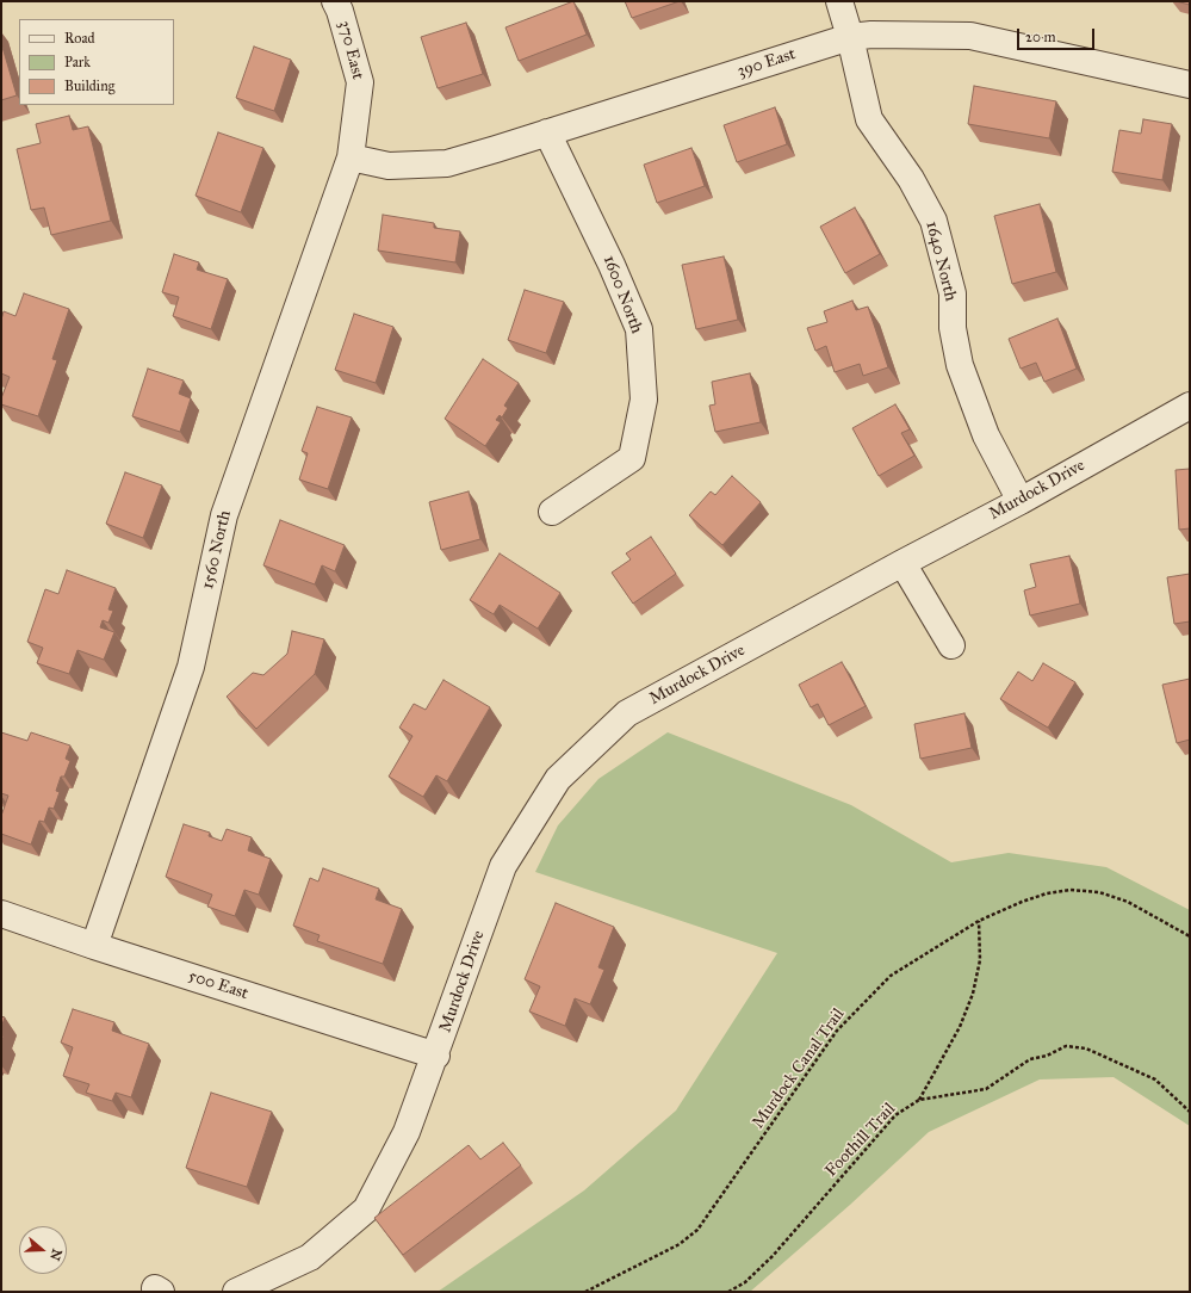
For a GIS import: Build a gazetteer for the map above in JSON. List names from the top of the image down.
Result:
{
  "streets": {
    "street": [
      "370 East",
      "390 East",
      "1640 North",
      "1600 North",
      "Murdock Drive",
      "1560 North",
      "500 East"
    ],
    "path": ["Murdock Canal Trail", "Foothill Trail"]
  },
  "crossings": [
    ["370 East", "390 East"],
    ["370 East", "1560 North"],
    ["390 East", "1640 North"],
    ["390 East", "1600 North"],
    ["390 East", "1560 North"],
    ["1640 North", "Murdock Drive"],
    ["Murdock Drive", "500 East"],
    ["1560 North", "500 East"]
  ],
  "legend": ["Road", "Park", "Building"],
  "scale_bar": "20 m",
  "north": "right"
}
